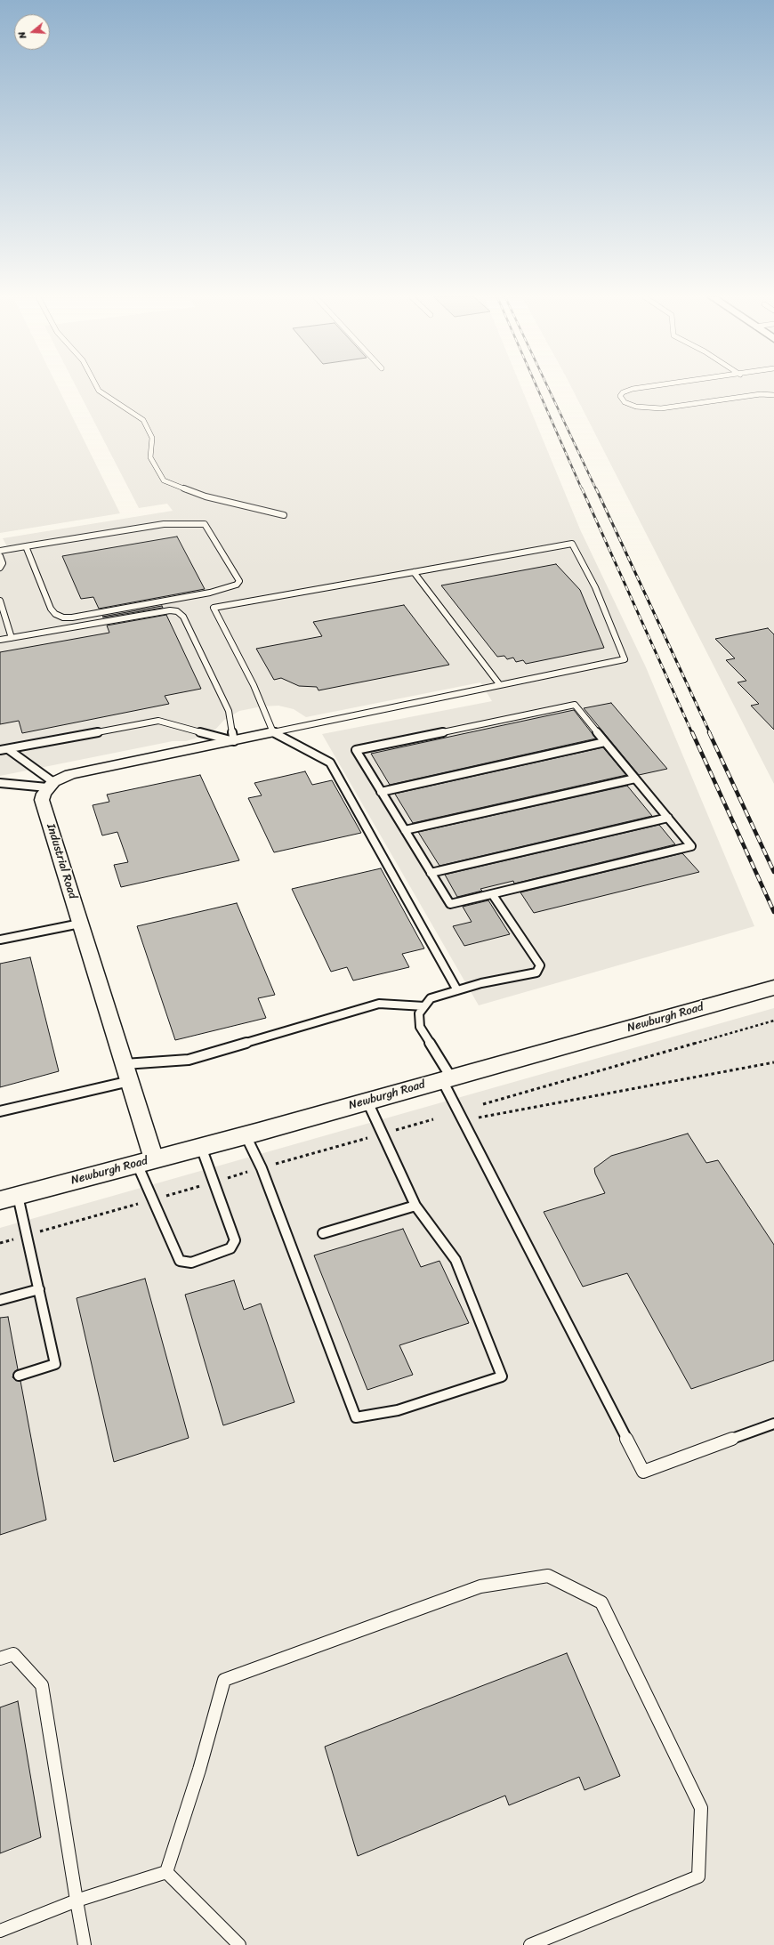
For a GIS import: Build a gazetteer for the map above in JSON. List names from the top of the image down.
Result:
{
  "streets": {
    "main road": ["Newburgh Road"],
    "street": ["Industrial Road"]
  },
  "crossings": [
    ["Industrial Road", "Newburgh Road"]
  ],
  "north": "left"
}
